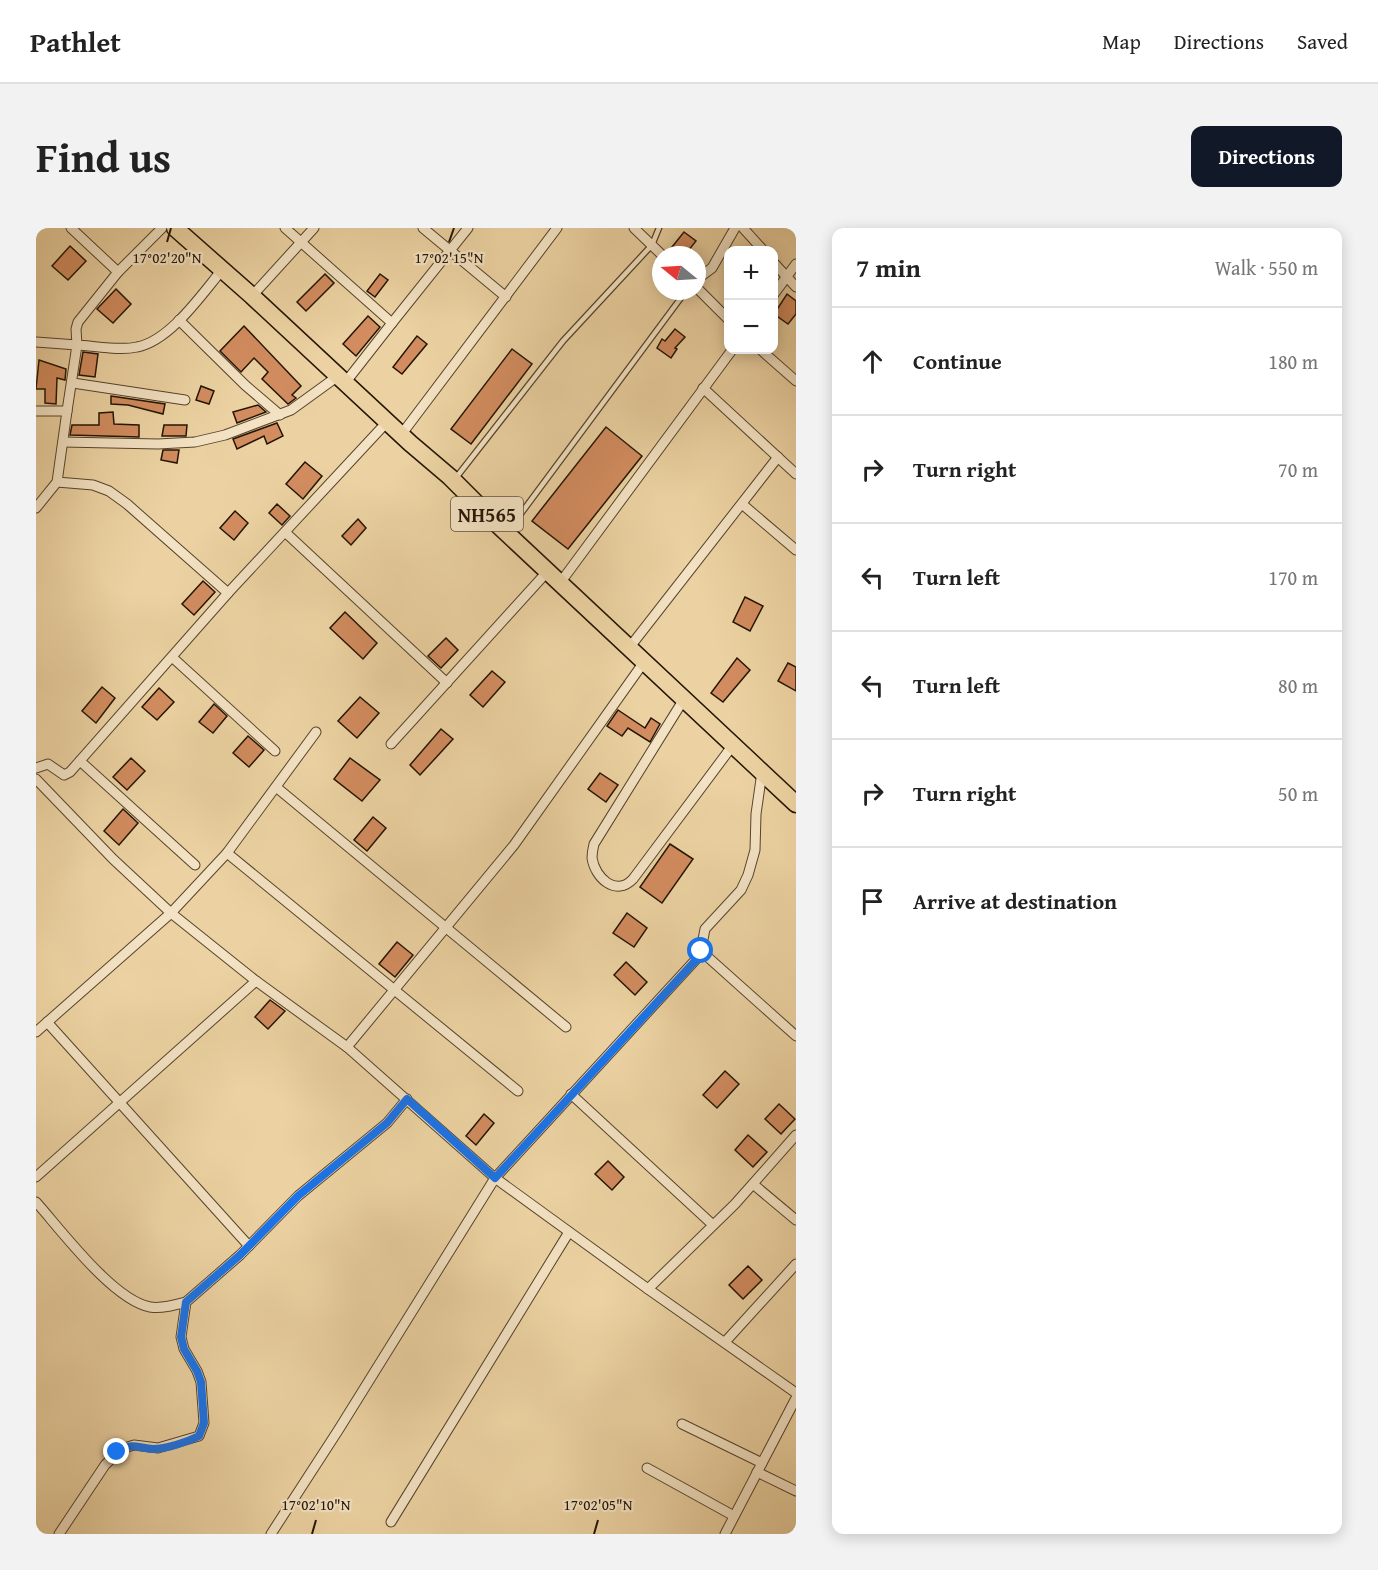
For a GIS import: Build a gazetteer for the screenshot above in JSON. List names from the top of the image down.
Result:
{
  "streets": {
    "highway": ["NH565"]
  },
  "north": "left",
  "page": {
    "header": "Pathlet",
    "nav": ["Map", "Directions", "Saved"],
    "title": "Find us",
    "buttons": "Directions",
    "heading": ["7 min", "Walk · 550 m"],
    "map_buttons": ["+", "−"],
    "list": [
      ["Continue", "180 m"],
      ["Turn right", "70 m"],
      ["Turn left", "170 m"],
      ["Turn left", "80 m"],
      ["Turn right", "50 m"],
      "Arrive at destination"
    ]
  },
  "coordinates": [
    "17°02'20\"N",
    "17°02'15\"N",
    "17°02'10\"N",
    "17°02'05\"N"
  ]
}
